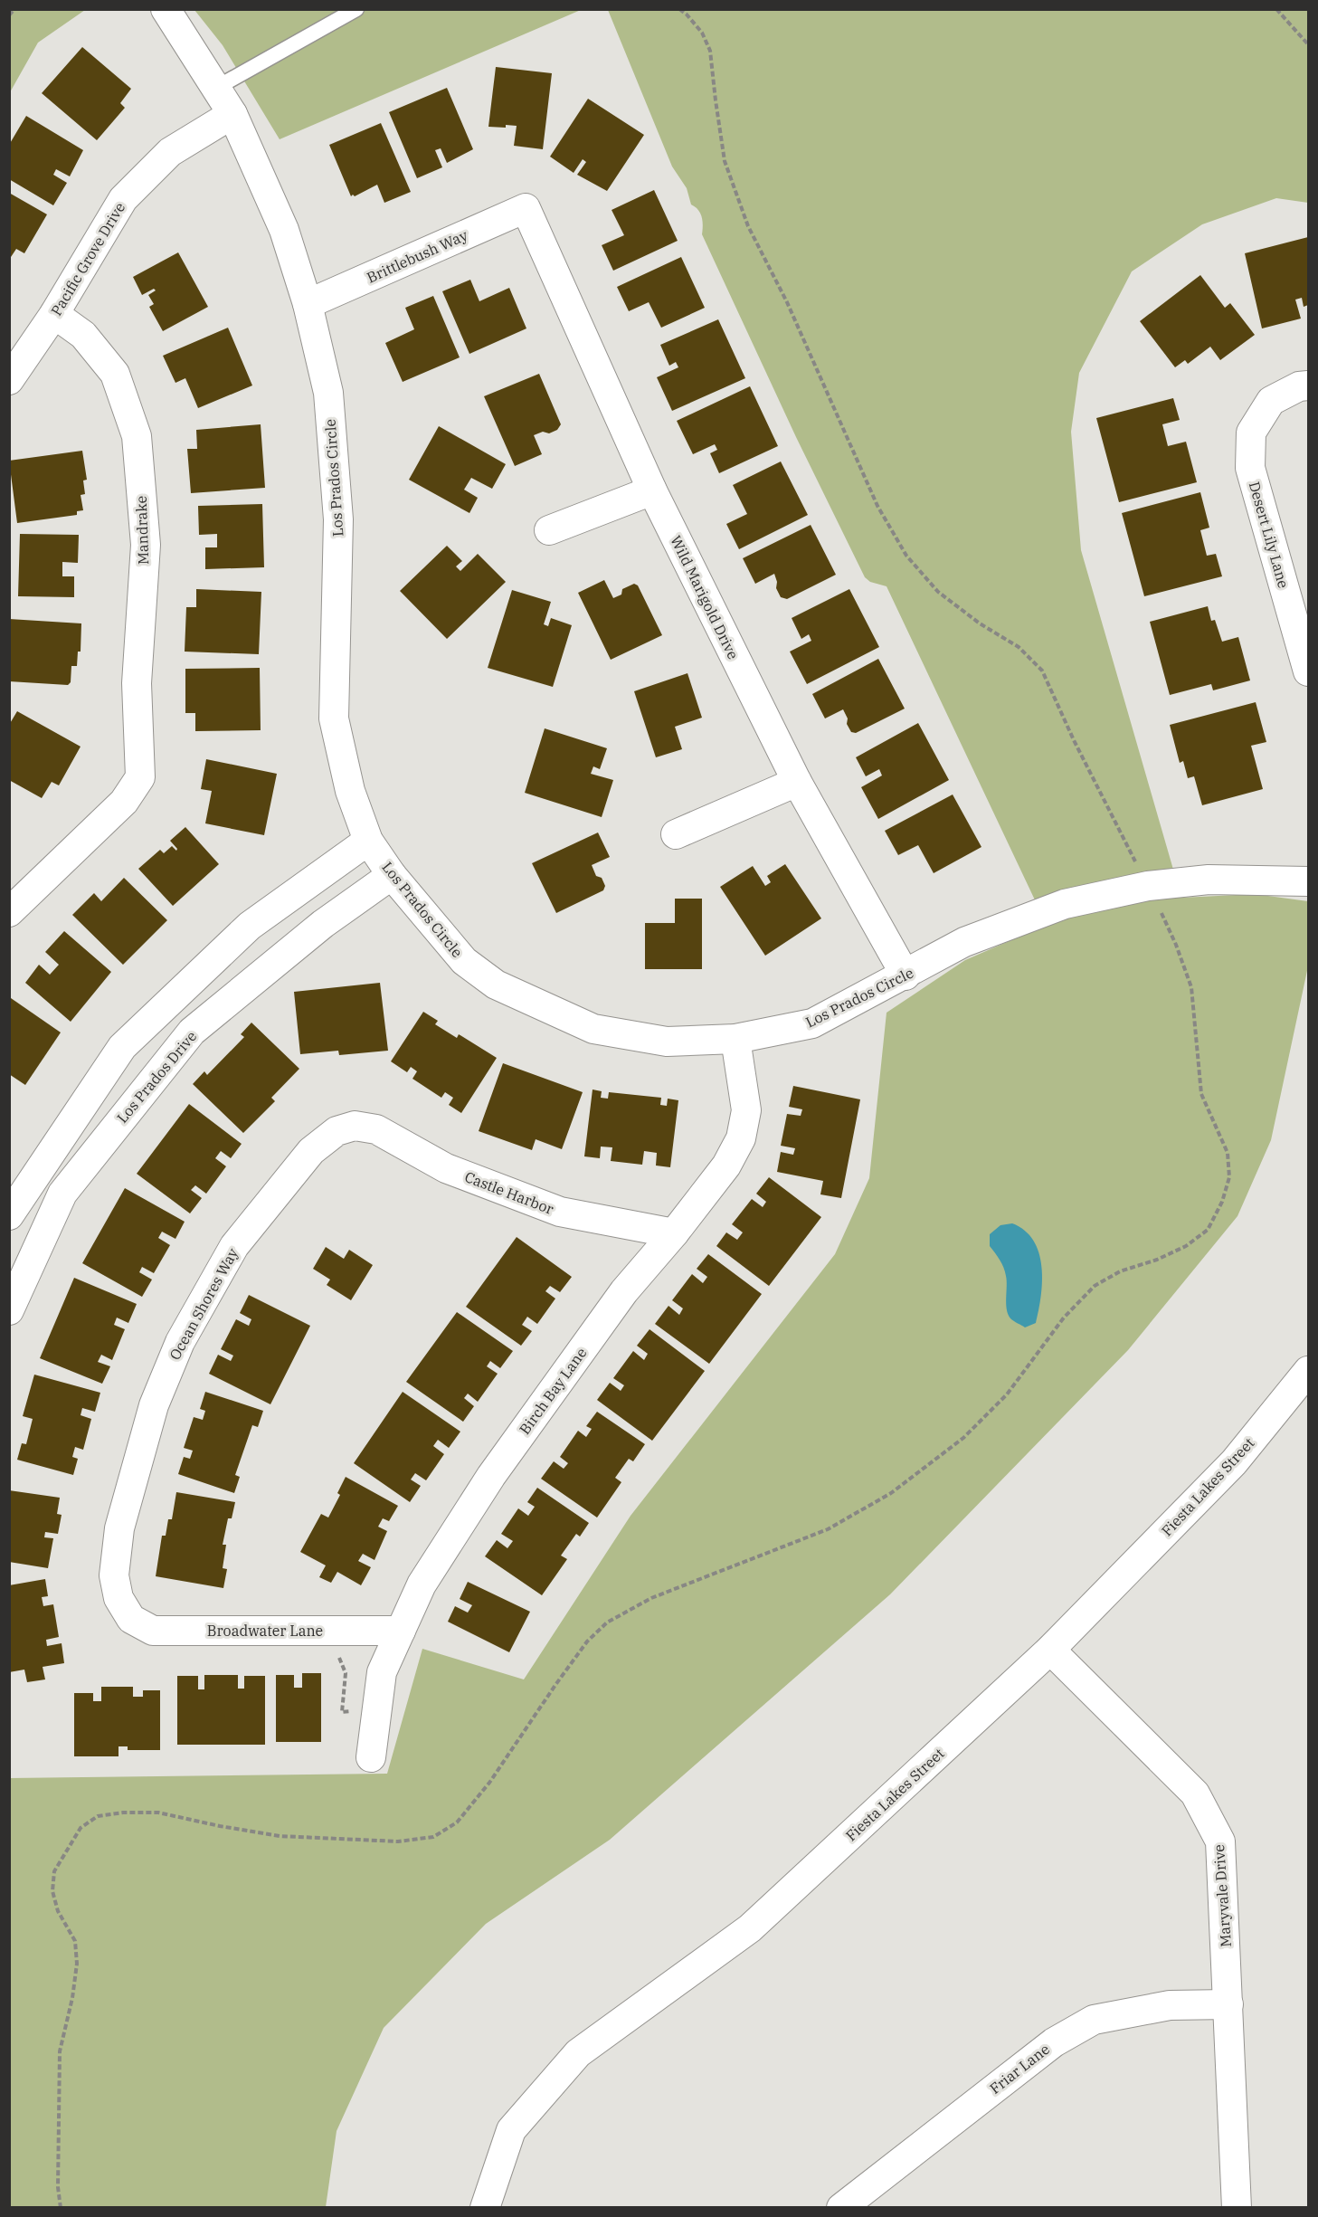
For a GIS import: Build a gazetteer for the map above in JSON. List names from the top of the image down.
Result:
{
  "streets": {
    "street": [
      "Brittlebush Way",
      "Pacific Grove Drive",
      "Los Prados Circle",
      "Mandrake",
      "Desert Lily Lane",
      "Wild Marigold Drive",
      "Los Prados Drive",
      "Castle Harbor",
      "Ocean Shores Way",
      "Birch Bay Lane",
      "Fiesta Lakes Street",
      "Broadwater Lane",
      "Maryvale Drive",
      "Friar Lane"
    ]
  },
  "crossings": [
    ["Brittlebush Way", "Los Prados Circle"],
    ["Brittlebush Way", "Wild Marigold Drive"],
    ["Pacific Grove Drive", "Los Prados Circle"],
    ["Pacific Grove Drive", "Mandrake"],
    ["Los Prados Circle", "Wild Marigold Drive"],
    ["Los Prados Circle", "Los Prados Drive"],
    ["Los Prados Circle", "Birch Bay Lane"],
    ["Castle Harbor", "Ocean Shores Way"],
    ["Castle Harbor", "Birch Bay Lane"],
    ["Ocean Shores Way", "Broadwater Lane"],
    ["Birch Bay Lane", "Broadwater Lane"],
    ["Fiesta Lakes Street", "Maryvale Drive"],
    ["Maryvale Drive", "Friar Lane"]
  ]
}
